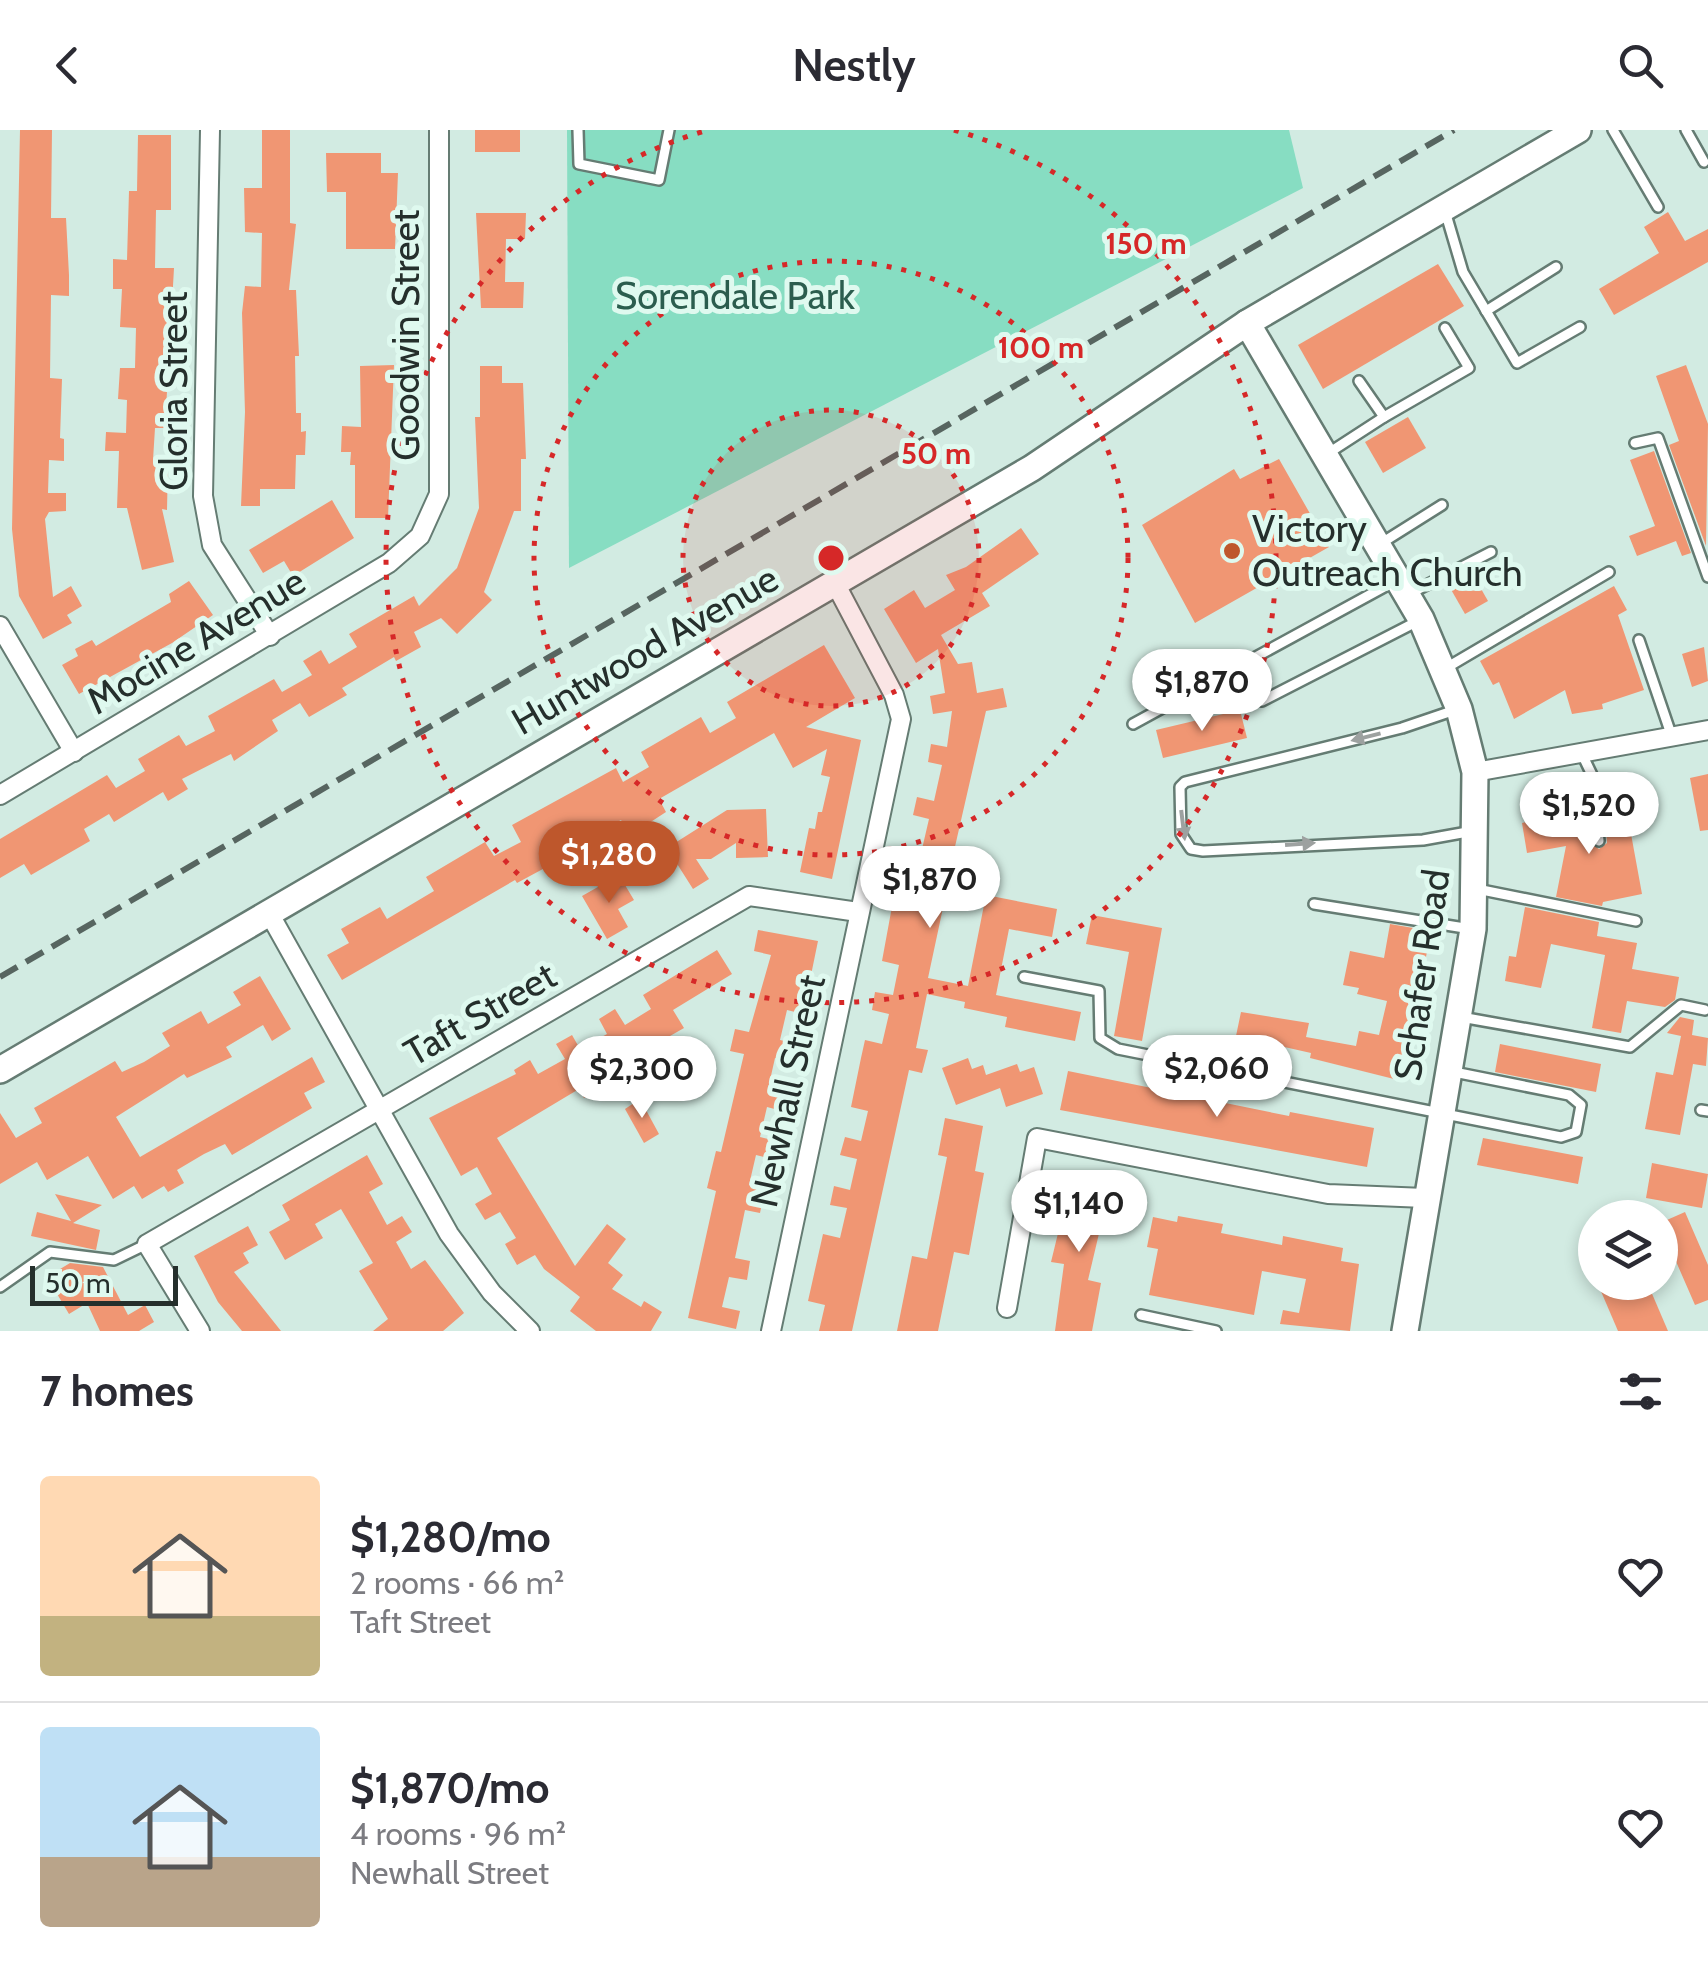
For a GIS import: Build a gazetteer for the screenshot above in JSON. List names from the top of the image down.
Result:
{
  "streets": {
    "street": [
      "Goodwin Street",
      "Gloria Street",
      "Mocine Avenue",
      "Huntwood Avenue",
      "Schafer Road",
      "Taft Street",
      "Newhall Street"
    ]
  },
  "crossings": [
    ["Goodwin Street", "Mocine Avenue"],
    ["Gloria Street", "Mocine Avenue"],
    ["Huntwood Avenue", "Schafer Road"],
    ["Huntwood Avenue", "Newhall Street"],
    ["Taft Street", "Newhall Street"]
  ],
  "parks": ["Sorendale Park"],
  "places": ["Victory Outreach Church"],
  "scale_bar": "50 m",
  "page": {
    "header": "Nestly",
    "price": [
      "$1,870",
      "$1,520",
      "$1,280",
      "$1,870",
      "$2,060",
      "$2,300",
      "$1,140"
    ],
    "scale": "50 m",
    "heading": "7 homes",
    "list": [
      {
        "name": "$1,280/mo",
        "note": "2 rooms · 66 m² · Taft Street"
      },
      {
        "name": "$1,870/mo",
        "note": "4 rooms · 96 m² · Newhall Street"
      }
    ]
  },
  "rings": ["150 m", "100 m", "50 m"]
}
